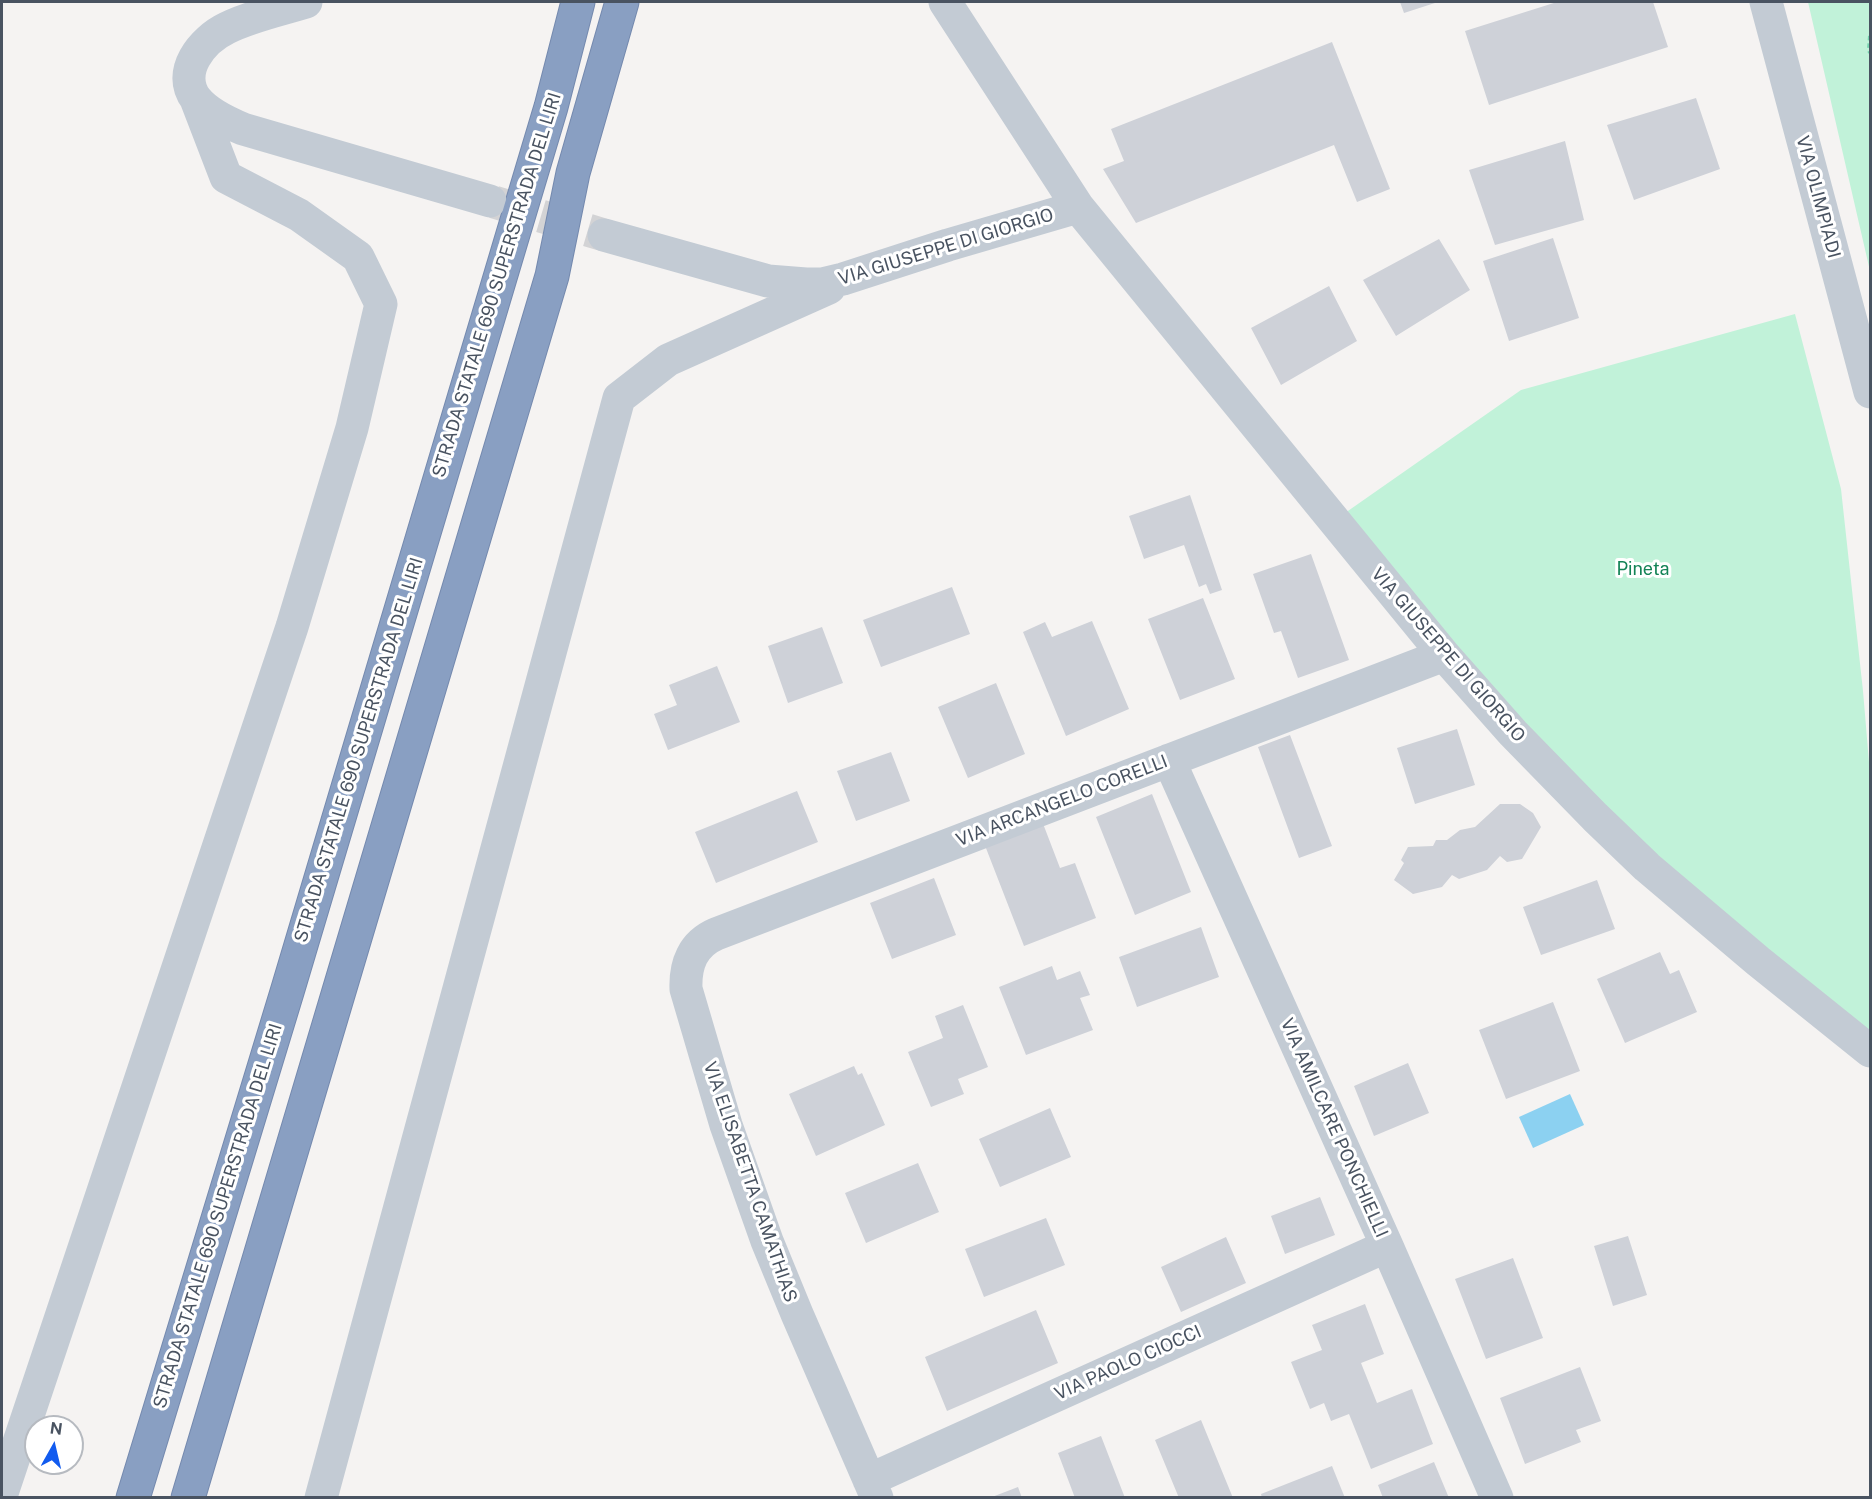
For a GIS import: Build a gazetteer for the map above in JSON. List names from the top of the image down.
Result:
{
  "streets": {
    "highway": ["STRADA STATALE 690 SUPERSTRADA DEL LIRI"],
    "street": [
      "VIA OLIMPIADI",
      "VIA GIUSEPPE DI GIORGIO",
      "VIA ARCANGELO CORELLI",
      "VIA AMILCARE PONCHIELLI",
      "VIA ELISABETTA CAMATHIAS",
      "VIA PAOLO CIOCCI"
    ]
  },
  "crossings": [
    ["VIA GIUSEPPE DI GIORGIO", "VIA ARCANGELO CORELLI"],
    ["VIA ARCANGELO CORELLI", "VIA AMILCARE PONCHIELLI"],
    ["VIA ARCANGELO CORELLI", "VIA ELISABETTA CAMATHIAS"],
    ["VIA AMILCARE PONCHIELLI", "VIA PAOLO CIOCCI"],
    ["VIA ELISABETTA CAMATHIAS", "VIA PAOLO CIOCCI"]
  ],
  "parks": ["Pineta"],
  "north": "top"
}
